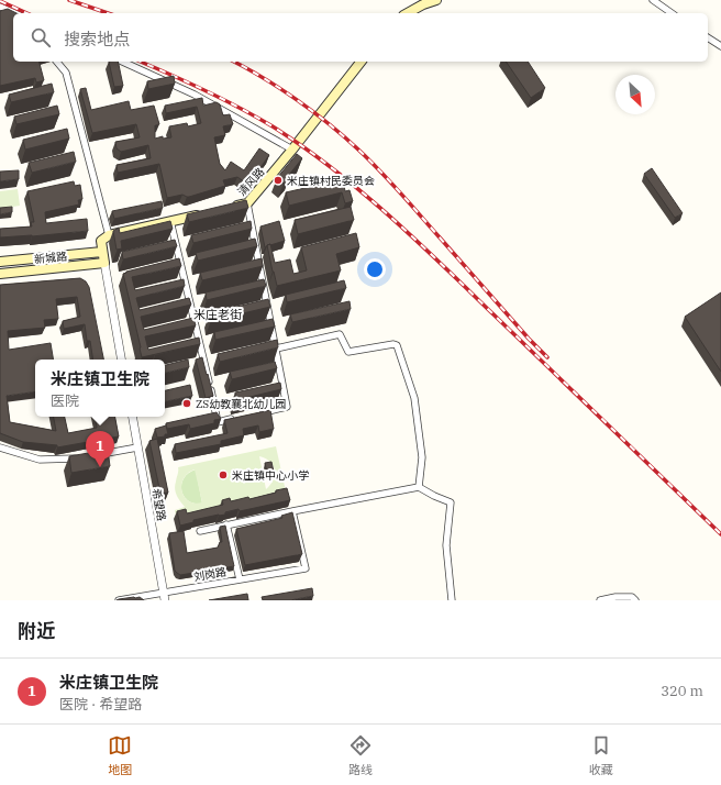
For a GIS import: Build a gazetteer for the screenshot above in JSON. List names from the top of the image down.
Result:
{
  "streets": {
    "main road": ["清风路", "新城路"],
    "street": ["希望路", "刘岗路"]
  },
  "crossings": [
    ["希望路", "刘岗路"]
  ],
  "districts": ["米庄老街"],
  "places": ["米庄镇村民委员会", "ZS幼教襄北幼儿园", "米庄镇中心小学"],
  "north": "bottom right",
  "page": {
    "search": "搜索地点",
    "popup": ["米庄镇卫生院", "医院"],
    "pins": "1",
    "heading": "附近",
    "list": [
      {
        "mark": "1",
        "name": "米庄镇卫生院",
        "note": "医院 · 希望路",
        "value": "320 m"
      }
    ],
    "nav": ["地图", "路线", "收藏"]
  }
}
